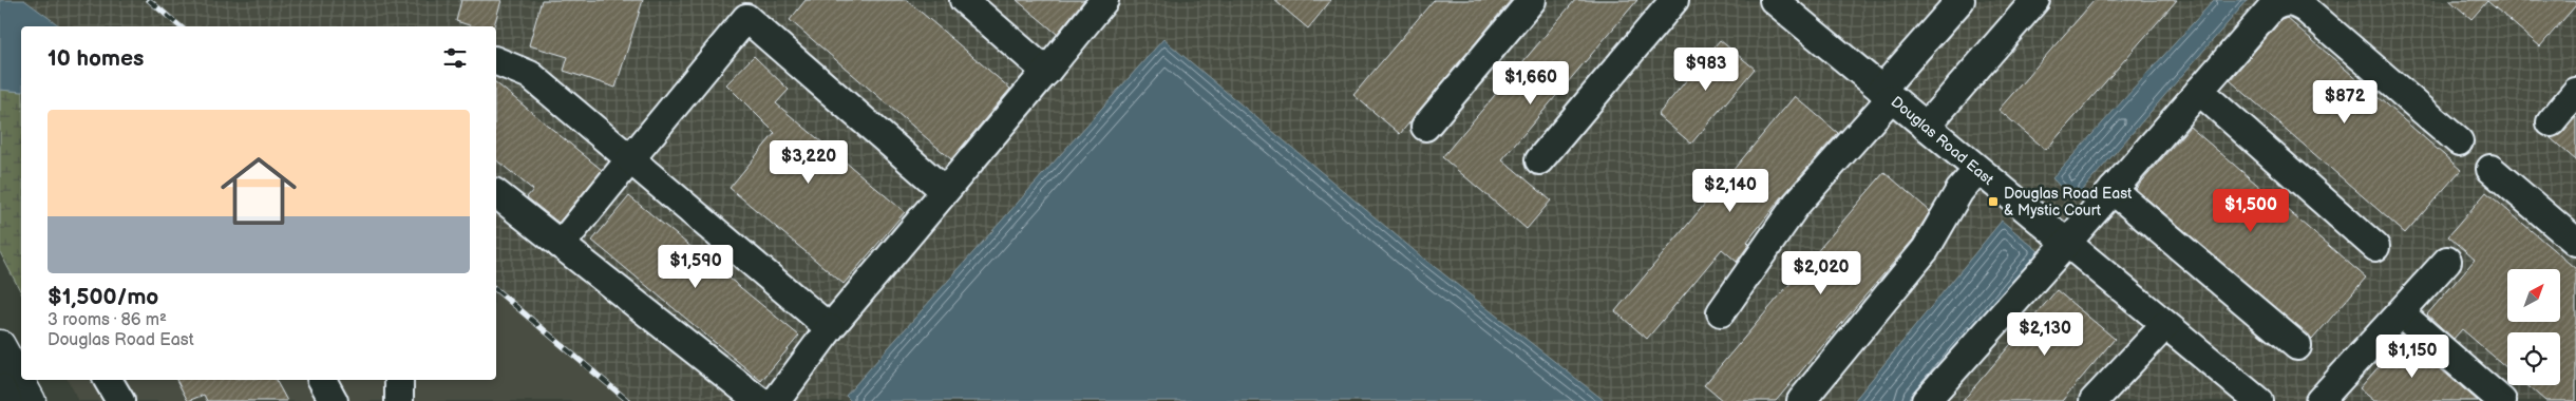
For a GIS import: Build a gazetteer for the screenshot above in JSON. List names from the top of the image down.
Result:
{
  "streets": {
    "street": ["Douglas Road East"]
  },
  "places": {
    "transit": ["Douglas Road East & Mystic Court"]
  },
  "north": "top right",
  "page": {
    "heading": "10 homes",
    "price": [
      "$983",
      "$1,660",
      "$872",
      "$3,220",
      "$2,140",
      "$1,500",
      "$1,590",
      "$2,020",
      "$2,130",
      "$1,150"
    ],
    "list": [
      {
        "name": "$1,500/mo",
        "note": "3 rooms · 86 m² · Douglas Road East"
      }
    ]
  }
}
